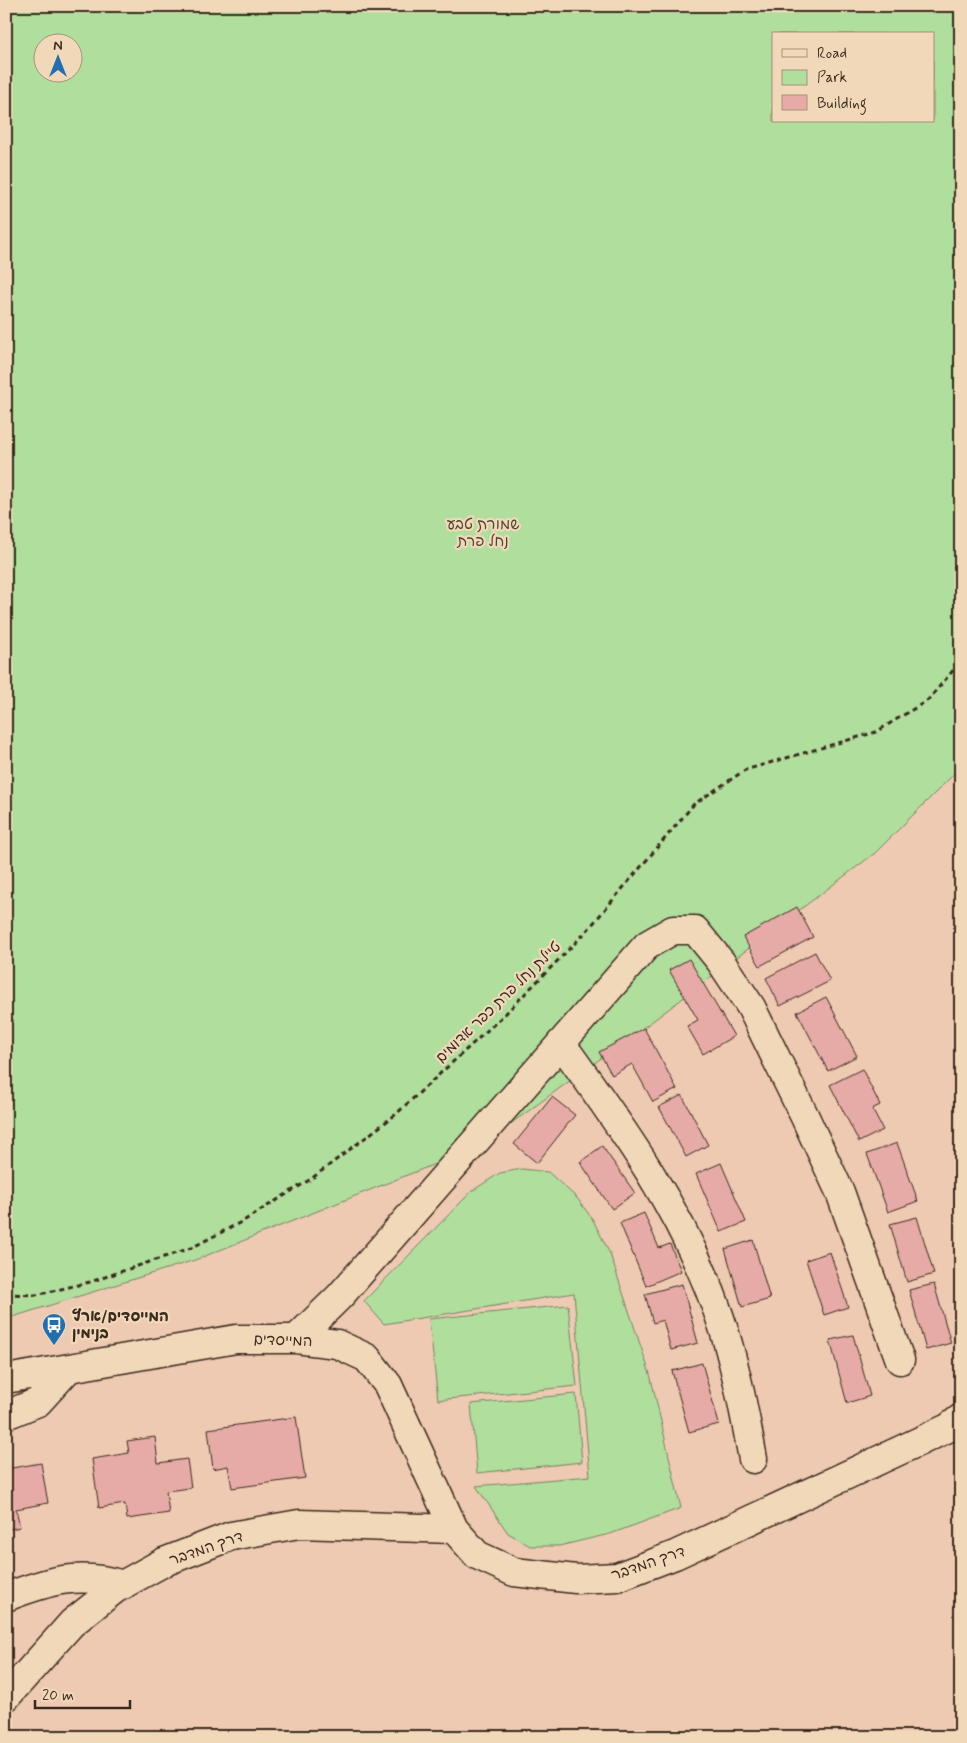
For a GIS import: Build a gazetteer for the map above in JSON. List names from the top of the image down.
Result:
{
  "streets": {
    "street": ["המייסדים", "דרך המדבר"],
    "path": ["טיילת נחל פרת כפר אדומים"]
  },
  "crossings": [
    ["המייסדים", "דרך המדבר"]
  ],
  "parks": ["שמורת טבע נחל פרת"],
  "places": {
    "bus stop": ["המייסדים/ארץ בנימין"]
  },
  "legend": ["Road", "Park", "Building"],
  "scale_bar": "20 m",
  "north": "top"
}
